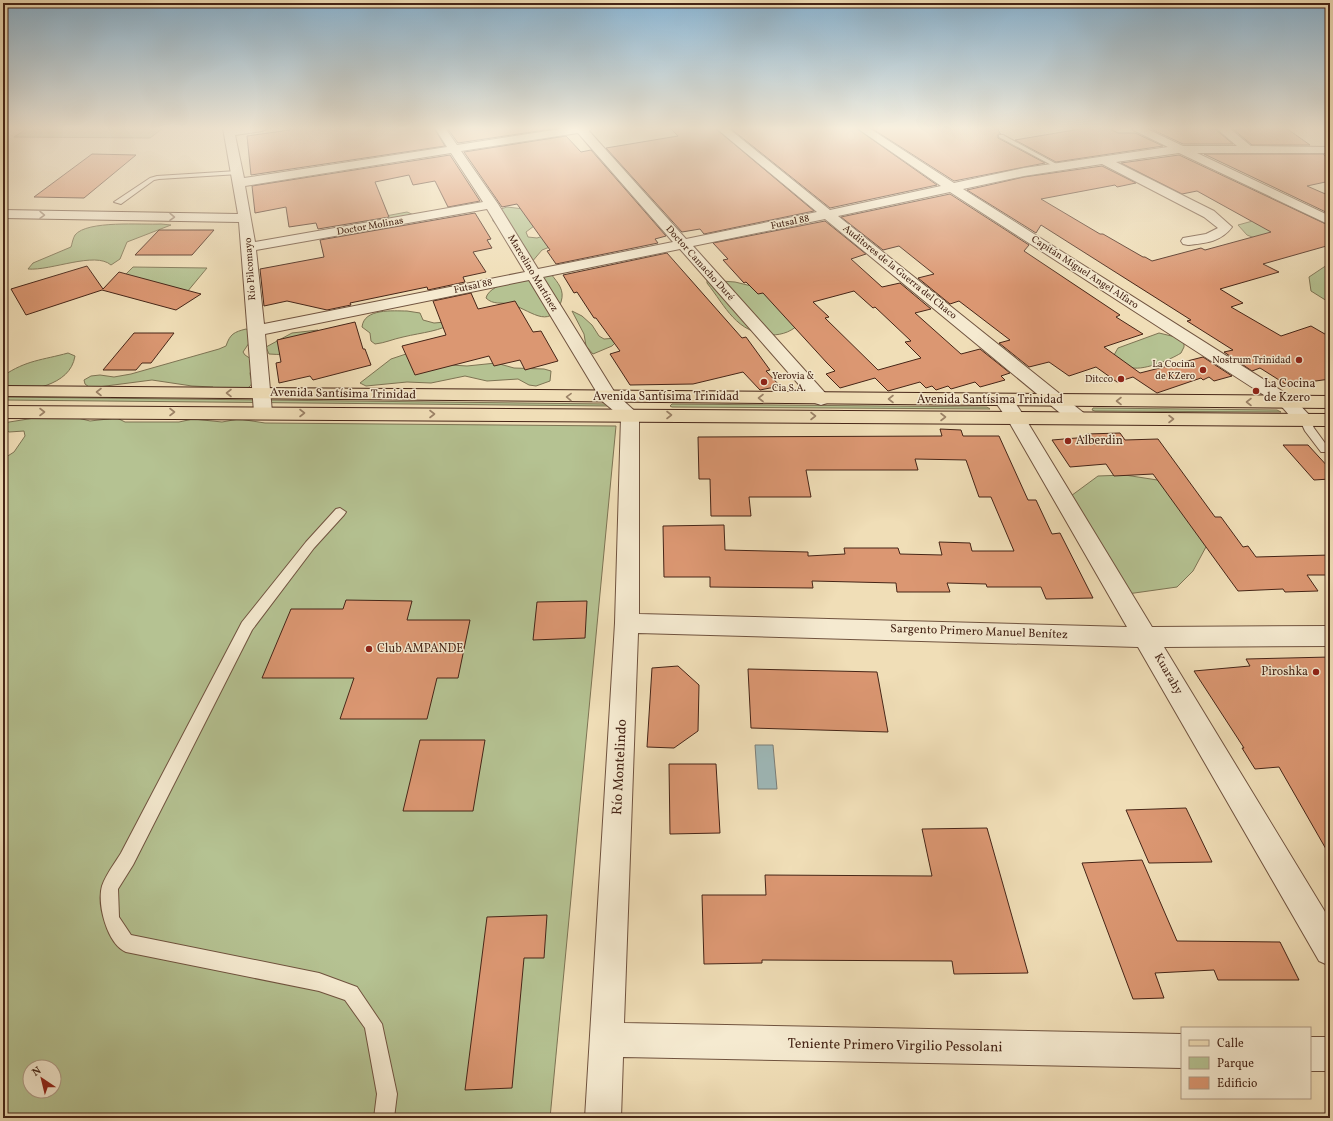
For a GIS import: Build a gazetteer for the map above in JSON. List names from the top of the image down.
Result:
{
  "streets": {
    "main road": ["Avenida Santísima Trinidad"],
    "street": [
      "Futsal 88",
      "Doctor Molinas",
      "Doctor Camacho Duré",
      "Río Pilcomayo",
      "Auditores de la Guerra del Chaco",
      "Capitán Miguel Angel Alfaro",
      "Marcelino Martínez",
      "Sargento Primero Manuel Benítez",
      "Kuarahy",
      "Río Montelindo",
      "Teniente Primero Virgilio Pessolani"
    ]
  },
  "crossings": [
    ["Futsal 88", "Doctor Camacho Duré"],
    ["Futsal 88", "Río Pilcomayo"],
    ["Futsal 88", "Auditores de la Guerra del Chaco"],
    ["Futsal 88", "Capitán Miguel Angel Alfaro"],
    ["Futsal 88", "Marcelino Martínez"],
    ["Doctor Molinas", "Río Pilcomayo"],
    ["Doctor Molinas", "Marcelino Martínez"],
    ["Doctor Camacho Duré", "Avenida Santísima Trinidad"],
    ["Río Pilcomayo", "Avenida Santísima Trinidad"],
    ["Auditores de la Guerra del Chaco", "Avenida Santísima Trinidad"],
    ["Capitán Miguel Angel Alfaro", "Avenida Santísima Trinidad"],
    ["Marcelino Martínez", "Avenida Santísima Trinidad"],
    ["Marcelino Martínez", "Río Montelindo"],
    ["Avenida Santísima Trinidad", "Kuarahy"],
    ["Avenida Santísima Trinidad", "Río Montelindo"],
    ["Sargento Primero Manuel Benítez", "Kuarahy"],
    ["Sargento Primero Manuel Benítez", "Río Montelindo"],
    ["Río Montelindo", "Teniente Primero Virgilio Pessolani"]
  ],
  "places": [
    "Nostrum Trinidad",
    "La Cocina de KZero",
    "Ditcco",
    "Yerovia & Cia S.A.",
    "La Cocina de Kzero",
    "Alberdin",
    "Club AMPANDE",
    "Piroshka"
  ],
  "legend": ["Calle", "Parque", "Edificio"],
  "north": "top left"
}
